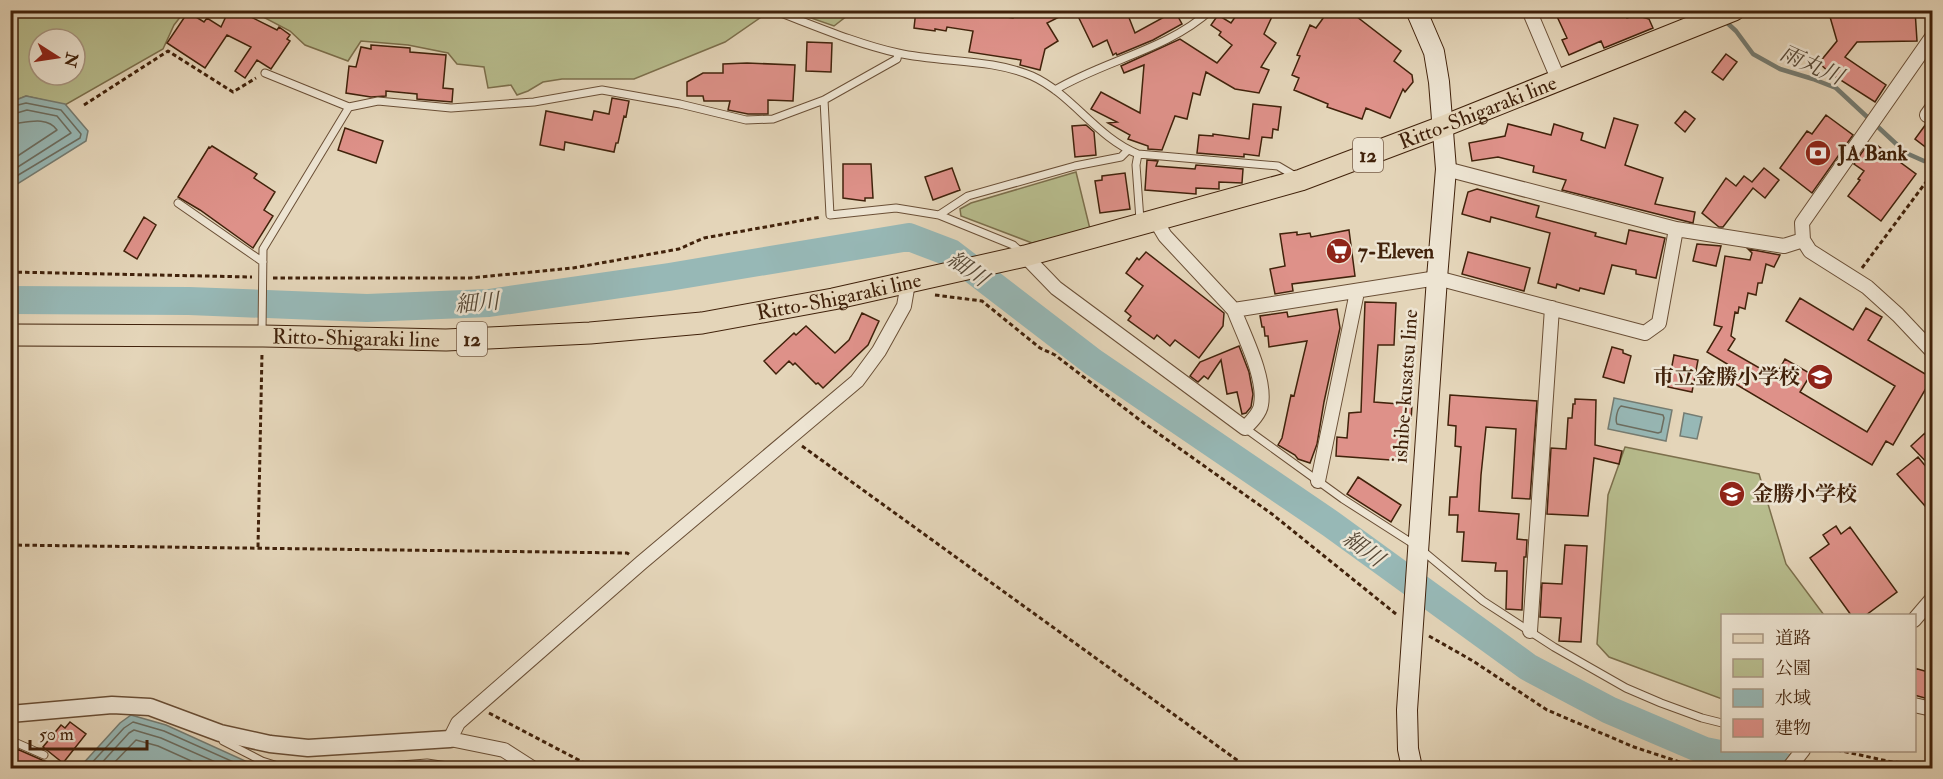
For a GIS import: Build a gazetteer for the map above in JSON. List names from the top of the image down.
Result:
{
  "streets": {
    "main road": ["Ritto-Shigaraki line", "12", "ishibe-kusatsu line"]
  },
  "crossings": [
    ["Ritto-Shigaraki line", "ishibe-kusatsu line"]
  ],
  "water": ["雨丸川", "細川"],
  "places": {
    "bank": ["JA Bank"],
    "supermarket": ["7-Eleven"],
    "school or university": ["市立金勝小学校", "金勝小学校"]
  },
  "legend": [
    "道路",
    "公園",
    "水域",
    "建物"
  ],
  "scale_bar": "50 m",
  "north": "right"
}
